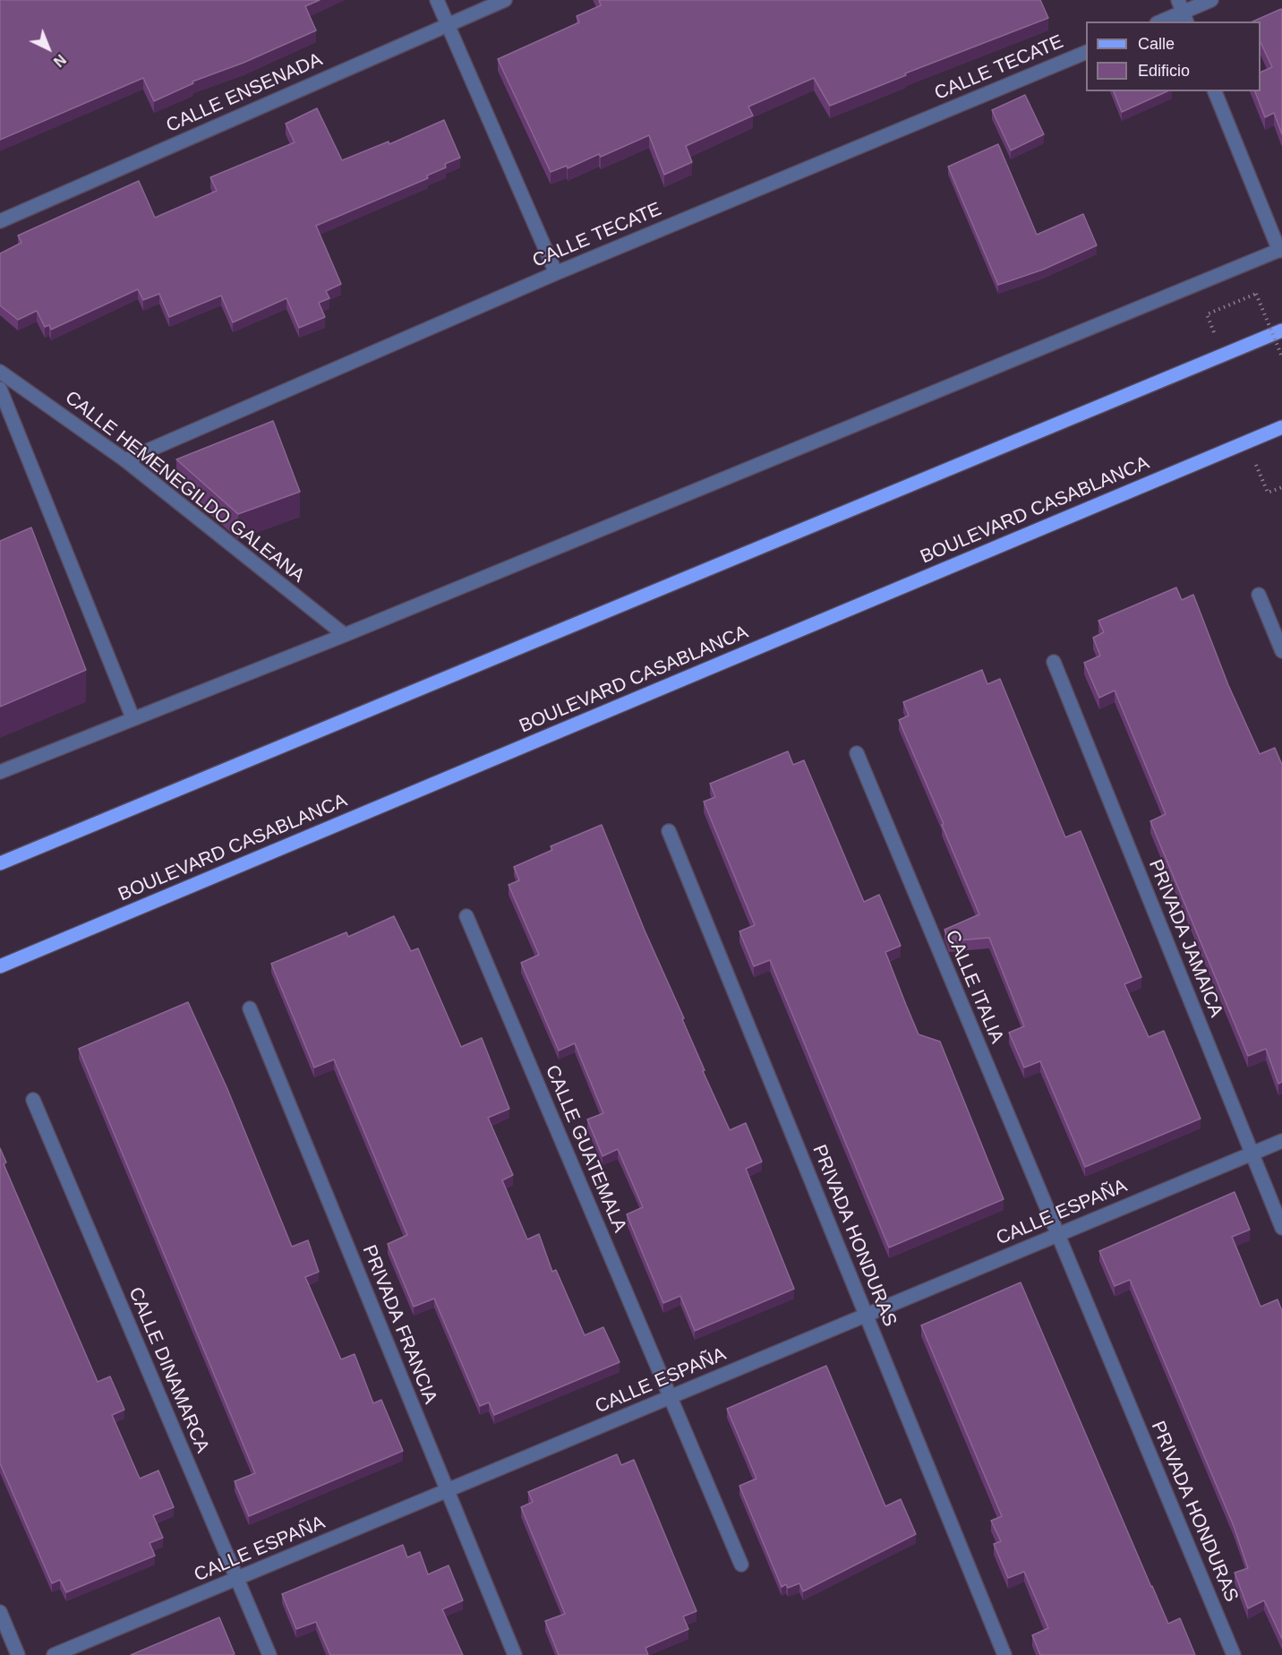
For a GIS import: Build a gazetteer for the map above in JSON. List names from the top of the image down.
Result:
{
  "streets": {
    "main road": ["BOULEVARD CASABLANCA"],
    "street": [
      "CALLE TECATE",
      "CALLE ENSENADA",
      "CALLE HEMENEGILDO GALEANA",
      "PRIVADA JAMAICA",
      "CALLE ITALIA",
      "CALLE GUATEMALA",
      "CALLE ESPAÑA",
      "PRIVADA HONDURAS",
      "PRIVADA FRANCIA",
      "CALLE DINAMARCA"
    ]
  },
  "crossings": [
    ["CALLE TECATE", "CALLE HEMENEGILDO GALEANA"],
    ["PRIVADA JAMAICA", "CALLE ESPAÑA"],
    ["CALLE ITALIA", "CALLE ESPAÑA"],
    ["CALLE ITALIA", "PRIVADA HONDURAS"],
    ["CALLE GUATEMALA", "CALLE ESPAÑA"],
    ["CALLE ESPAÑA", "PRIVADA HONDURAS"],
    ["CALLE ESPAÑA", "PRIVADA FRANCIA"],
    ["CALLE ESPAÑA", "CALLE DINAMARCA"]
  ],
  "legend": ["Calle", "Edificio"],
  "north": "bottom right"
}
